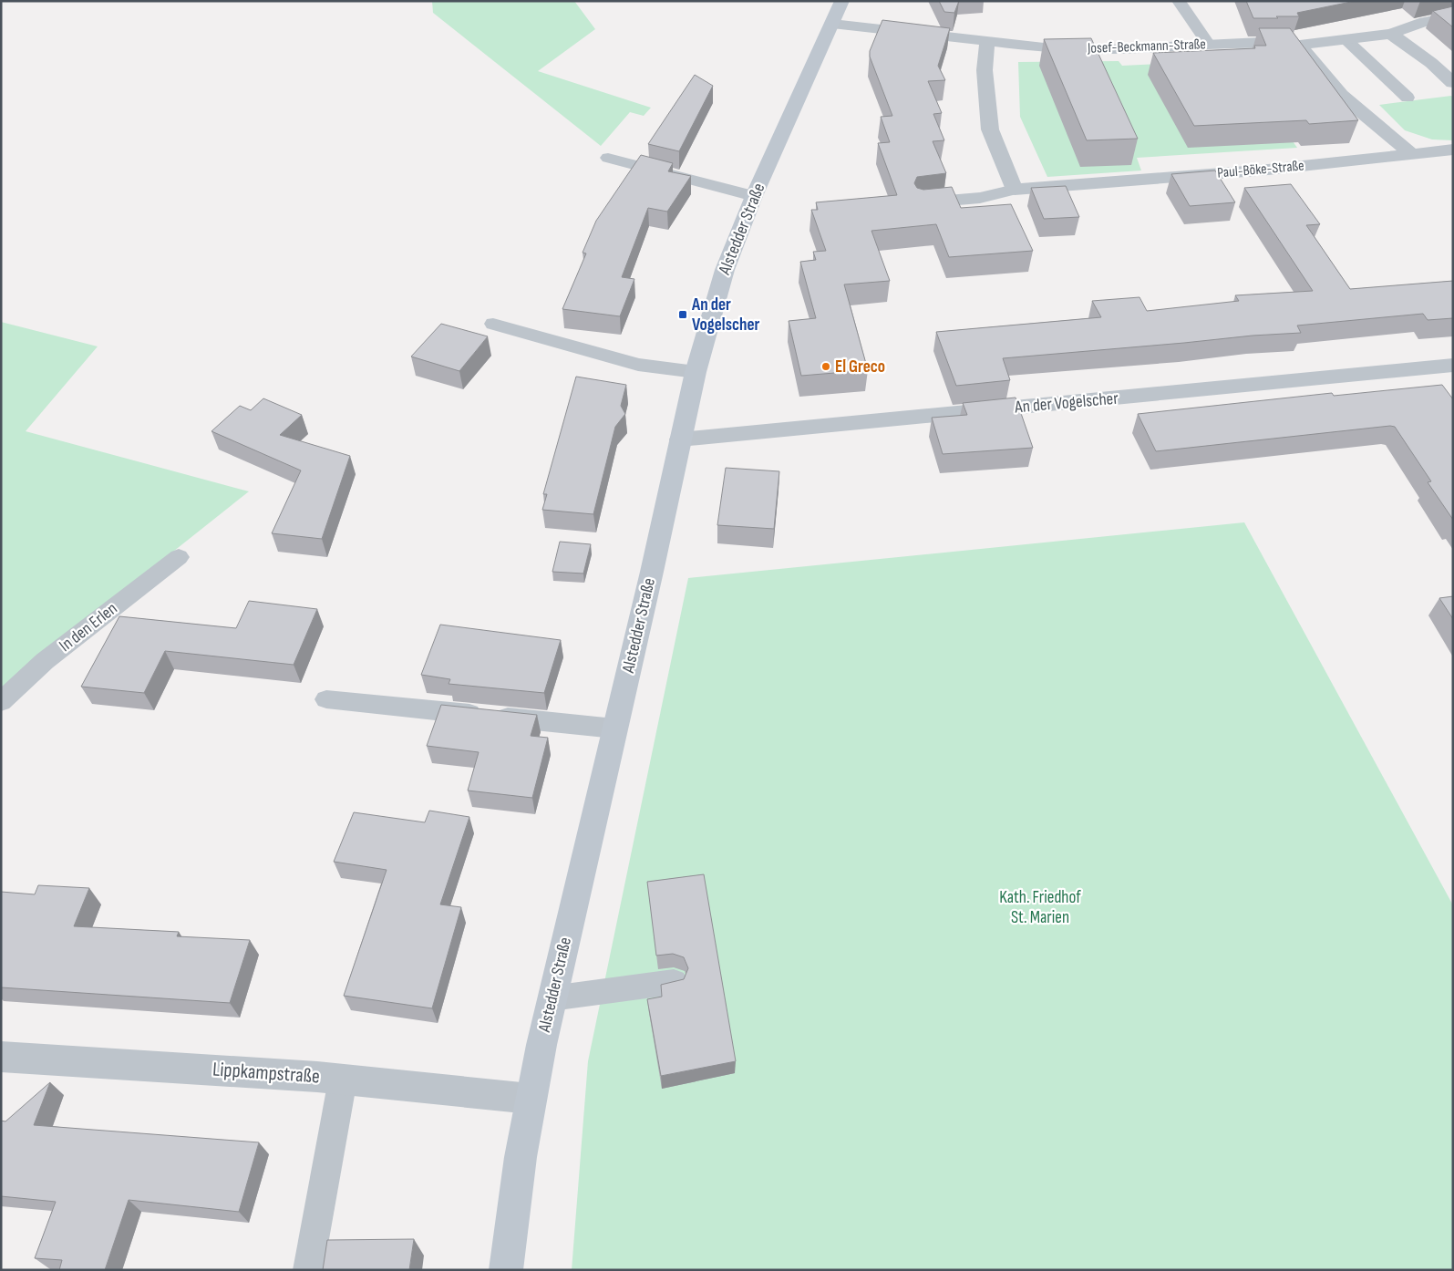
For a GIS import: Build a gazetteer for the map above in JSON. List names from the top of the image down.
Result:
{
  "streets": {
    "street": [
      "Josef-Beckmann-Straße",
      "Paul-Böke-Straße",
      "Alstedder Straße",
      "An der Vogelscher",
      "Lippkampstraße"
    ],
    "lane": ["In den Erlen"]
  },
  "crossings": [
    ["Josef-Beckmann-Straße", "Alstedder Straße"],
    ["Alstedder Straße", "An der Vogelscher"],
    ["Alstedder Straße", "Lippkampstraße"]
  ],
  "parks": ["Kath. Friedhof St. Marien"],
  "places": {
    "transit": ["An der Vogelscher"],
    "other": ["El Greco"]
  }
}
